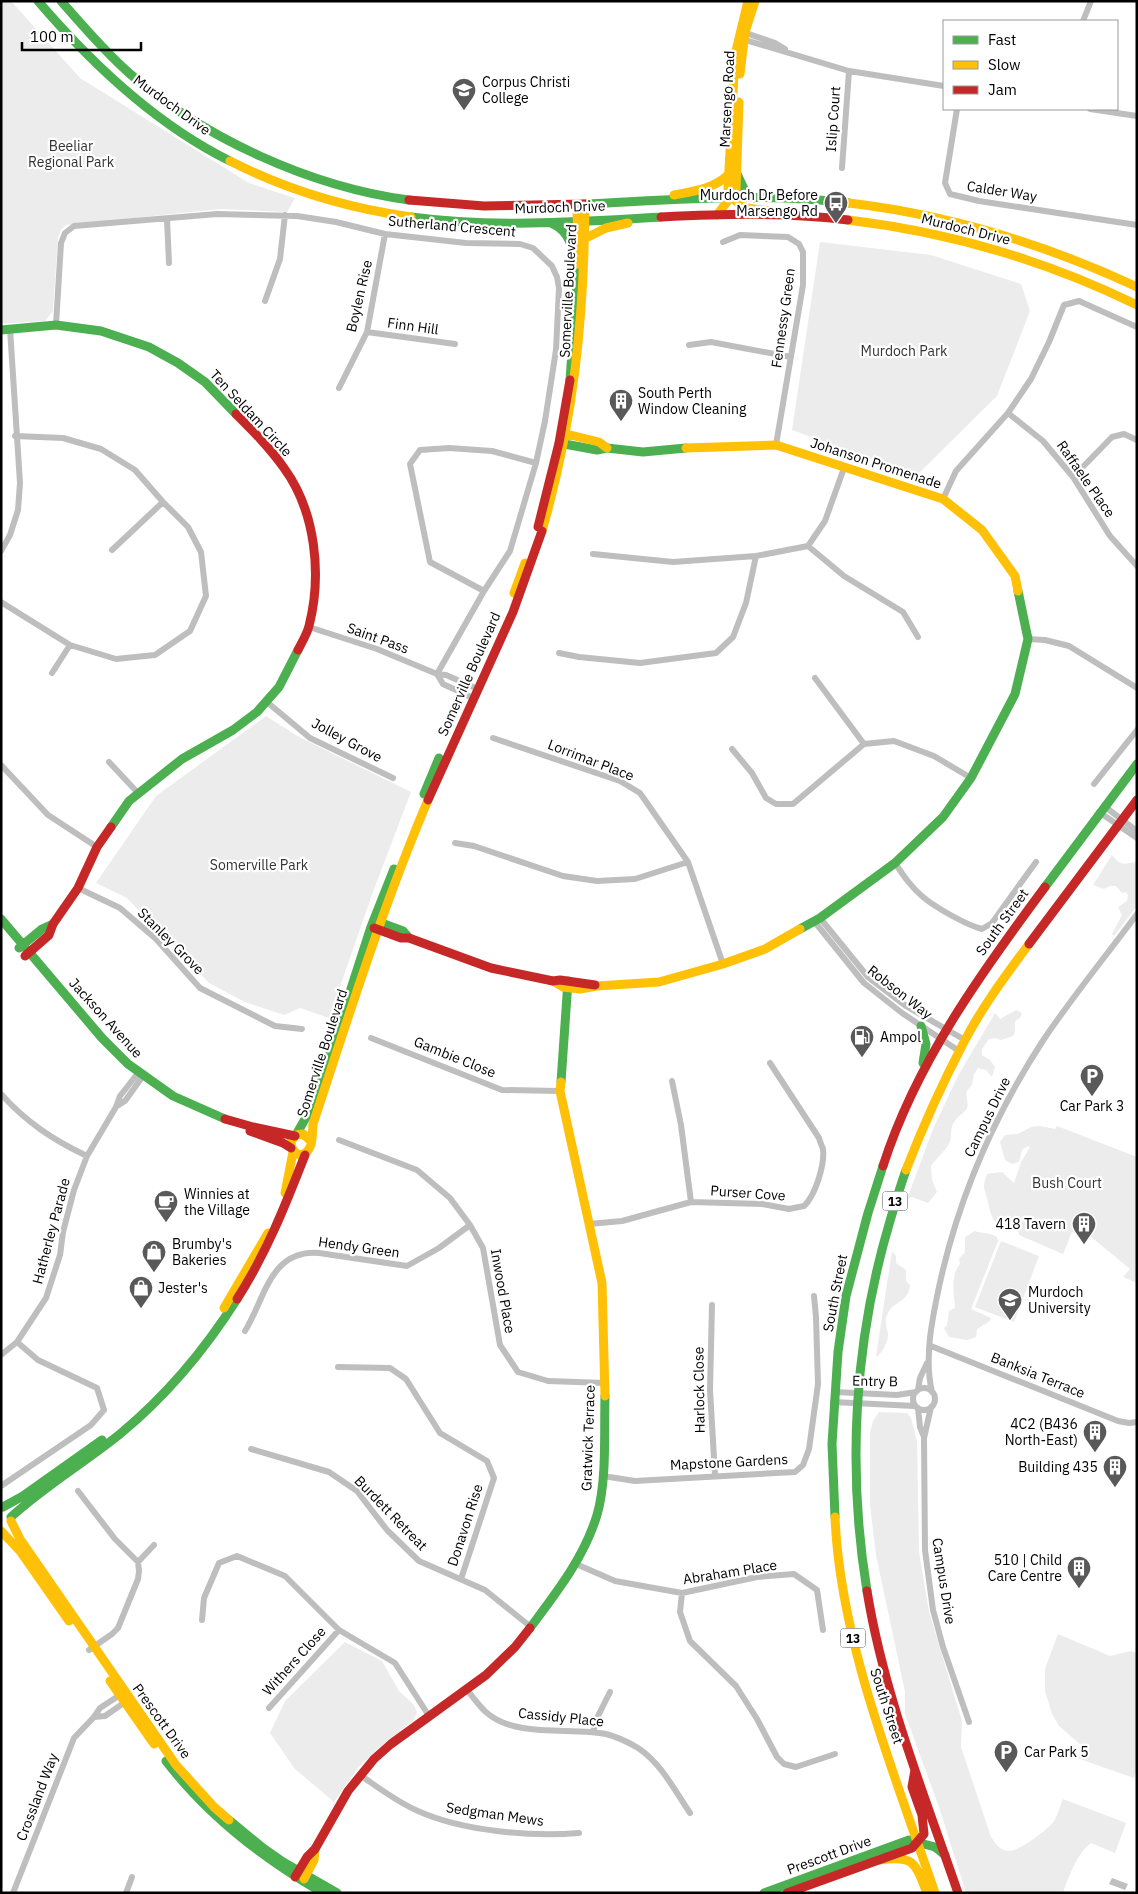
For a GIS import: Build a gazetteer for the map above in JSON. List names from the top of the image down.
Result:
{
  "streets": {
    "main road": [
      "Marsengo Road",
      "Murdoch Drive",
      "Somerville Boulevard",
      "Ten Seldam Circle",
      "Johanson Promenade",
      "South Street",
      "Jackson Avenue",
      "13",
      "Gratwick Terrace",
      "Prescott Drive"
    ],
    "street": [
      "Islip Court",
      "Calder Way",
      "Sutherland Crescent",
      "Boylen Rise",
      "Fennessy Green",
      "Finn Hill",
      "Raffaele Place",
      "Saint Pass",
      "Jolley Grove",
      "Lorrimar Place",
      "Stanley Grove",
      "Robson Way",
      "Gambie Close",
      "Campus Drive",
      "Purser Cove",
      "Hatherley Parade",
      "Hendy Green",
      "Inwood Place",
      "Banksia Terrace",
      "Entry B",
      "Harlock Close",
      "Mapstone Gardens",
      "Burdett Retreat",
      "Donavon Rise",
      "Abraham Place",
      "Withers Close",
      "Cassidy Place",
      "Crossland Way",
      "Sedgman Mews"
    ]
  },
  "crossings": [
    ["Marsengo Road", "Murdoch Drive"],
    ["Murdoch Drive", "Somerville Boulevard"],
    ["Sutherland Crescent", "Boylen Rise"],
    ["Sutherland Crescent", "Ten Seldam Circle"],
    ["Sutherland Crescent", "Saint Pass"],
    ["Somerville Boulevard", "Johanson Promenade"],
    ["Somerville Boulevard", "Saint Pass"],
    ["Somerville Boulevard", "Jackson Avenue"],
    ["Somerville Boulevard", "Prescott Drive"],
    ["Boylen Rise", "Finn Hill"],
    ["Fennessy Green", "Johanson Promenade"],
    ["Ten Seldam Circle", "Saint Pass"],
    ["Ten Seldam Circle", "Jolley Grove"],
    ["Ten Seldam Circle", "Stanley Grove"],
    ["Ten Seldam Circle", "Jackson Avenue"],
    ["Johanson Promenade", "Lorrimar Place"],
    ["Johanson Promenade", "Robson Way"],
    ["Johanson Promenade", "Gratwick Terrace"],
    ["South Street", "Robson Way"],
    ["South Street", "Entry B"],
    ["South Street", "Prescott Drive"],
    ["Jackson Avenue", "Hatherley Parade"],
    ["Gambie Close", "Gratwick Terrace"],
    ["Campus Drive", "Banksia Terrace"],
    ["Campus Drive", "Entry B"],
    ["Purser Cove", "Gratwick Terrace"],
    ["Hendy Green", "Inwood Place"],
    ["Inwood Place", "Gratwick Terrace"],
    ["Harlock Close", "Mapstone Gardens"],
    ["Gratwick Terrace", "Mapstone Gardens"],
    ["Gratwick Terrace", "Burdett Retreat"],
    ["Gratwick Terrace", "Abraham Place"],
    ["Gratwick Terrace", "Cassidy Place"],
    ["Gratwick Terrace", "Prescott Drive"],
    ["Gratwick Terrace", "Sedgman Mews"],
    ["Burdett Retreat", "Donavon Rise"],
    ["Prescott Drive", "Crossland Way"]
  ],
  "parks": [
    "Beeliar Regional Park",
    "Murdoch Park",
    "Somerville Park",
    "Bush Court"
  ],
  "places": {
    "school or university": ["Corpus Christi College", "Murdoch University"],
    "bus stop": ["Murdoch Dr Before Marsengo Rd"],
    "building": [
      "South Perth Window Cleaning",
      "418 Tavern",
      "4C2 (B436 North-East)",
      "Building 435",
      "510 | Child Care Centre"
    ],
    "fuel station": ["Ampol"],
    "parking": ["Car Park 3", "Car Park 5"],
    "cafe": ["Winnies at the Village"],
    "shop": ["Brumby's Bakeries", "Jester's"]
  },
  "legend": ["Fast", "Slow", "Jam"],
  "scale_bar": "100 m"
}
